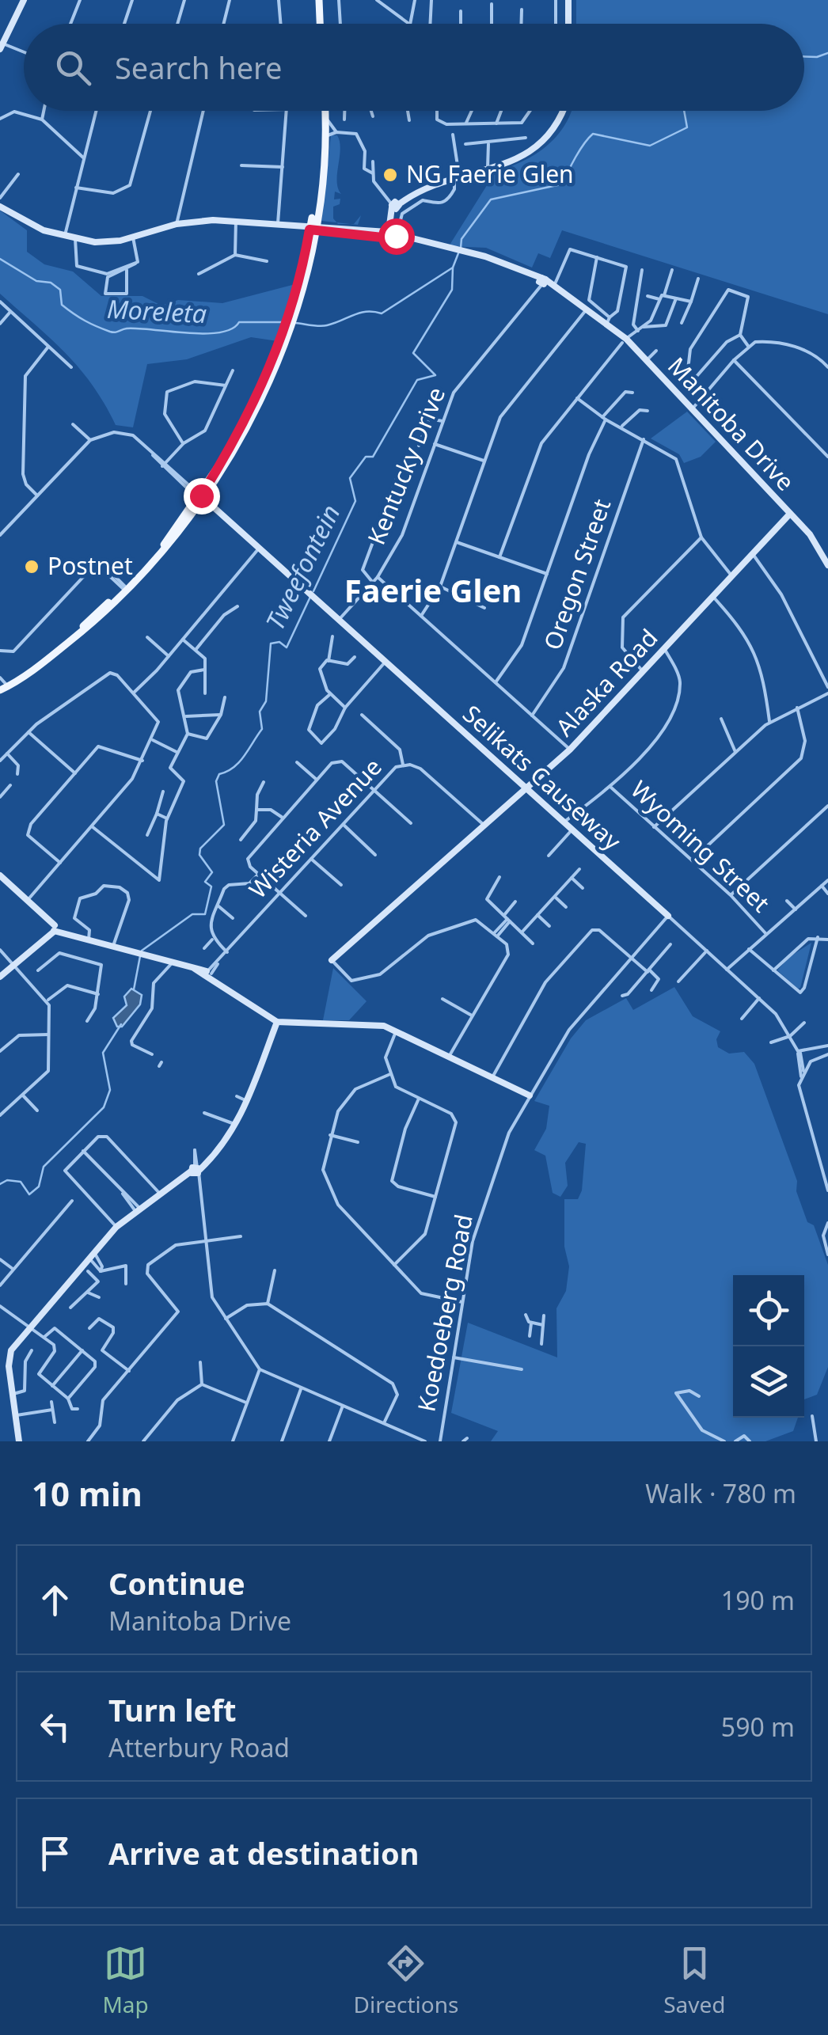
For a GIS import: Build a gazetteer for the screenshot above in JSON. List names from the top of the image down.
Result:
{
  "streets": {
    "street": [
      "Manitoba Drive",
      "Kentucky Drive",
      "Oregon Street",
      "Alaska Road",
      "Selikats Causeway",
      "Wisteria Avenue",
      "Wyoming Street",
      "Koedoeberg Road"
    ]
  },
  "crossings": [
    ["Manitoba Drive", "Kentucky Drive"],
    ["Manitoba Drive", "Alaska Road"],
    ["Kentucky Drive", "Selikats Causeway"],
    ["Alaska Road", "Selikats Causeway"],
    ["Alaska Road", "Wisteria Avenue"],
    ["Selikats Causeway", "Koedoeberg Road"]
  ],
  "districts": ["Faerie Glen"],
  "water": ["Moreleta", "Tweefontein"],
  "places": ["NG Faerie Glen", "Postnet"],
  "page": {
    "search": "Search here",
    "heading": ["10 min", "Walk · 780 m"],
    "list": [
      ["Continue", "Manitoba Drive", "190 m"],
      ["Turn left", "Atterbury Road", "590 m"],
      "Arrive at destination"
    ],
    "nav": ["Map", "Directions", "Saved"]
  }
}
